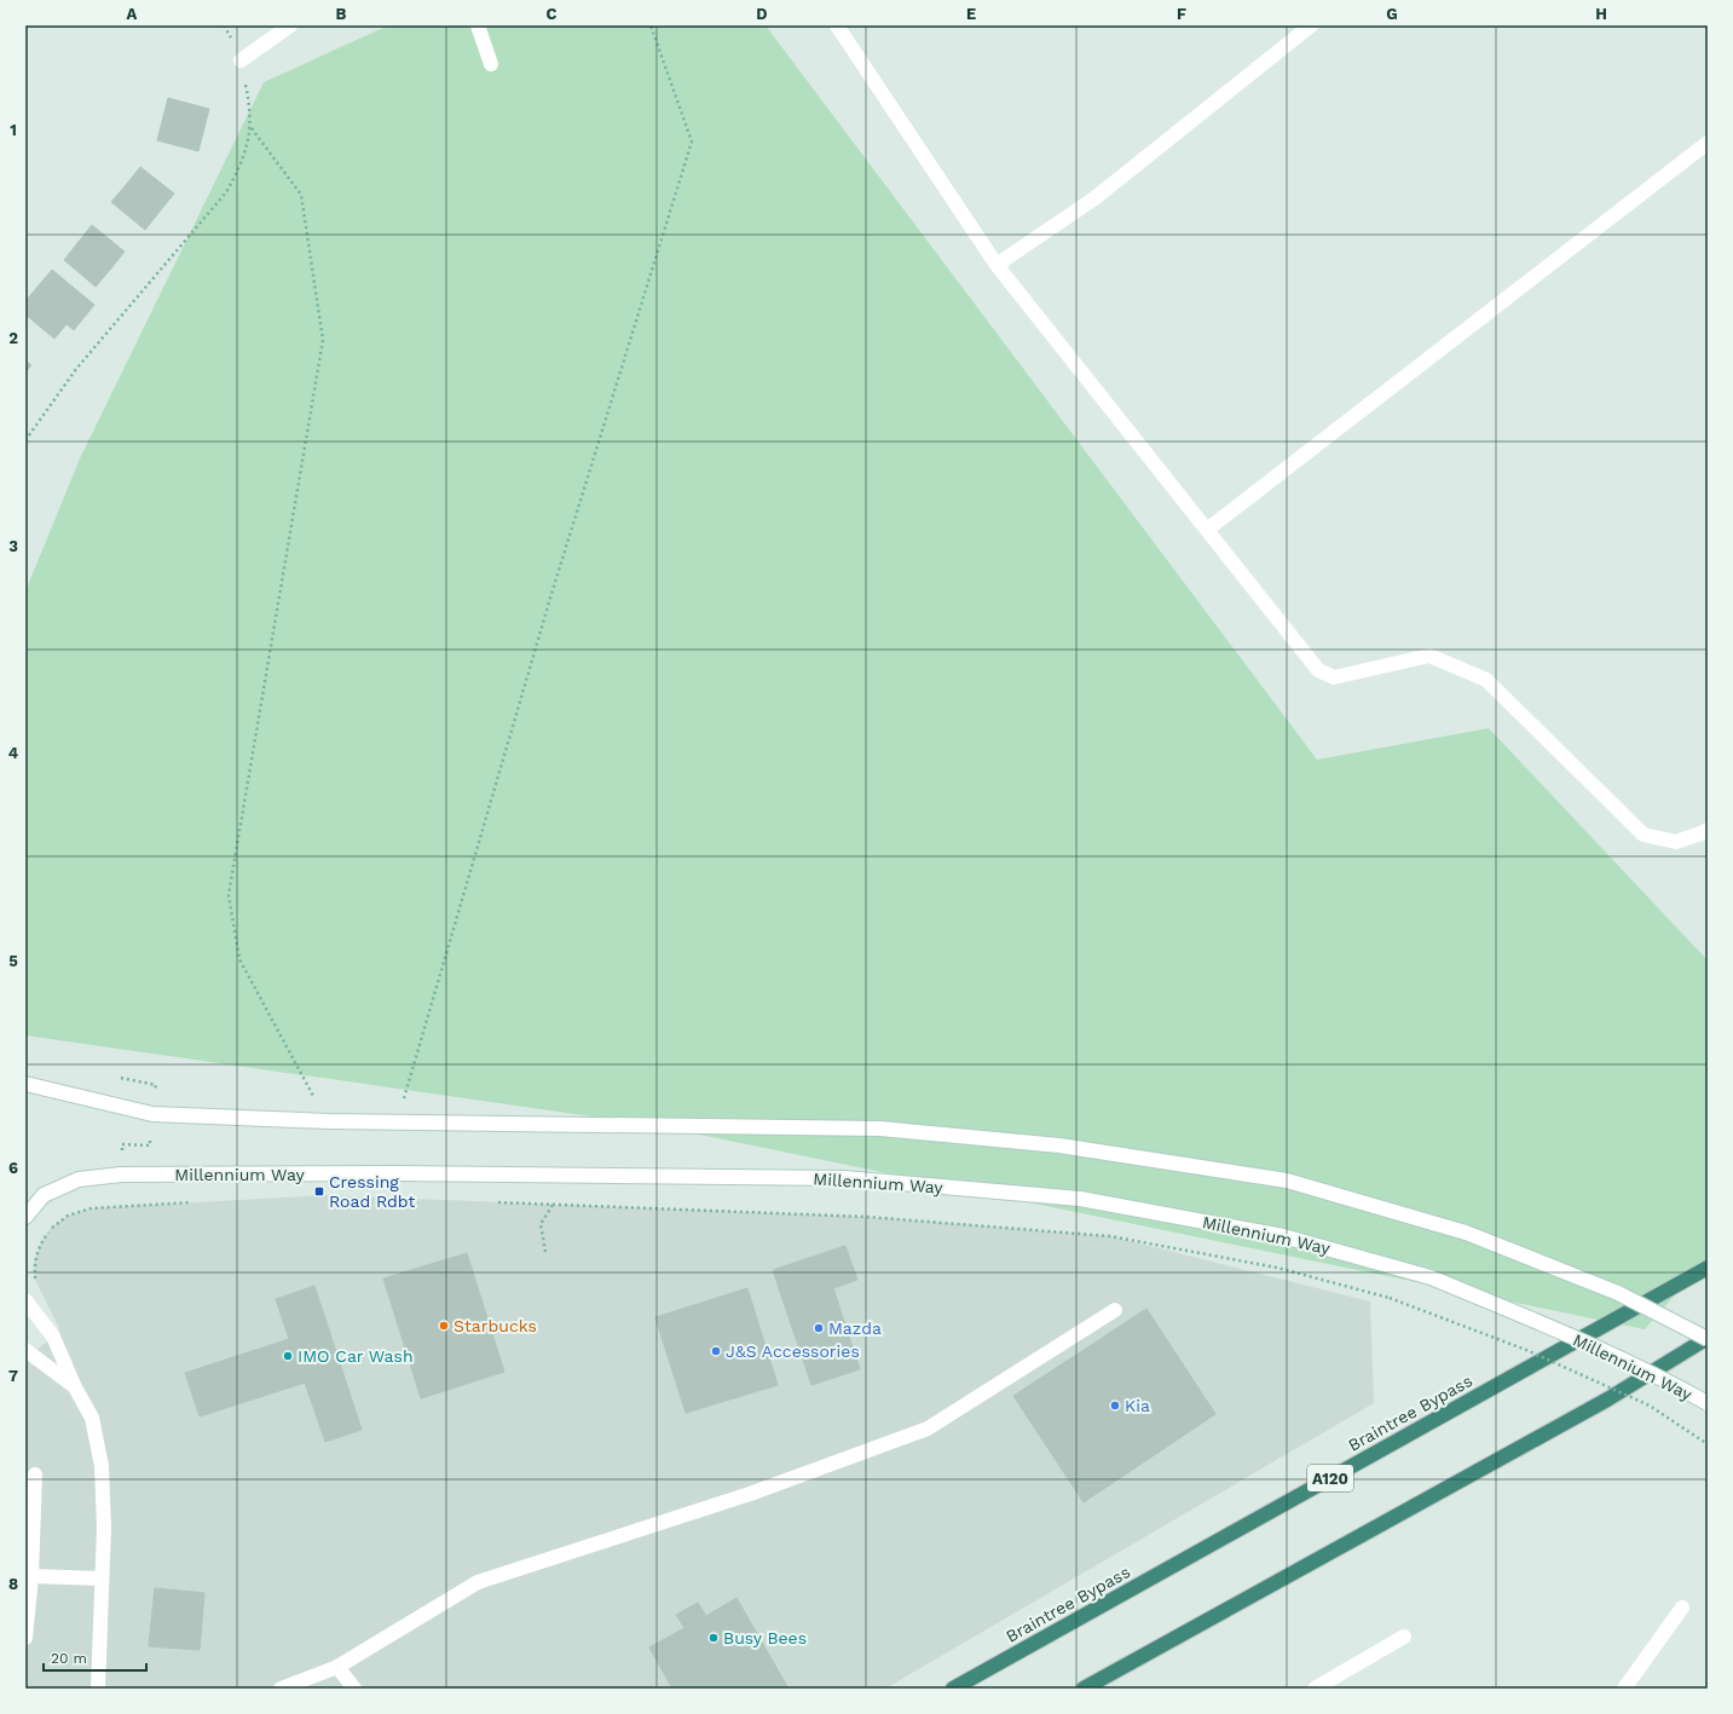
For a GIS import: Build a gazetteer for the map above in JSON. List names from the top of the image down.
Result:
{
  "streets": {
    "highway": ["Braintree Bypass", "A120"],
    "main road": ["Millennium Way"]
  },
  "places": {
    "transit": ["Cressing Road Rdbt"],
    "other": [
      "Starbucks",
      "Mazda",
      "J&S Accessories",
      "IMO Car Wash",
      "Kia",
      "Busy Bees"
    ]
  },
  "scale_bar": "20 m",
  "grid": {
    "columns": [
      "A",
      "B",
      "C",
      "D",
      "E",
      "F",
      "G",
      "H"
    ],
    "rows": [
      "1",
      "2",
      "3",
      "4",
      "5",
      "6",
      "7",
      "8"
    ]
  }
}
